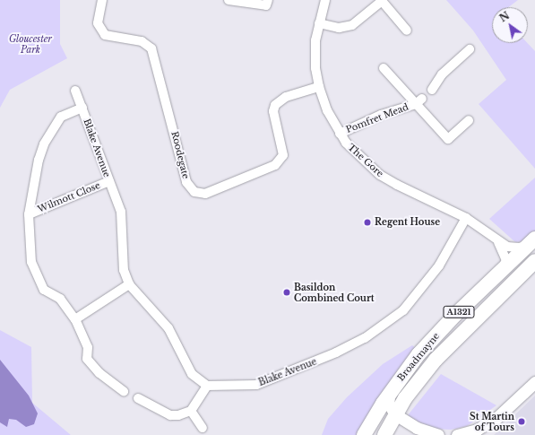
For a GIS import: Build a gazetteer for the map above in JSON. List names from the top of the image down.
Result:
{
  "streets": {
    "main road": ["A1321", "Broadmayne"],
    "street": [
      "Pomfret Mead",
      "Blake Avenue",
      "Roodegate",
      "The Gore",
      "Wilmott Close"
    ]
  },
  "crossings": [
    ["Pomfret Mead", "The Gore"],
    ["Blake Avenue", "The Gore"],
    ["Blake Avenue", "Wilmott Close"],
    ["Roodegate", "The Gore"],
    ["The Gore", "Broadmayne"]
  ],
  "parks": ["Gloucester Park"],
  "places": ["Regent House", "Basildon Combined Court", "St Martin of Tours"],
  "north": "top left"
}
